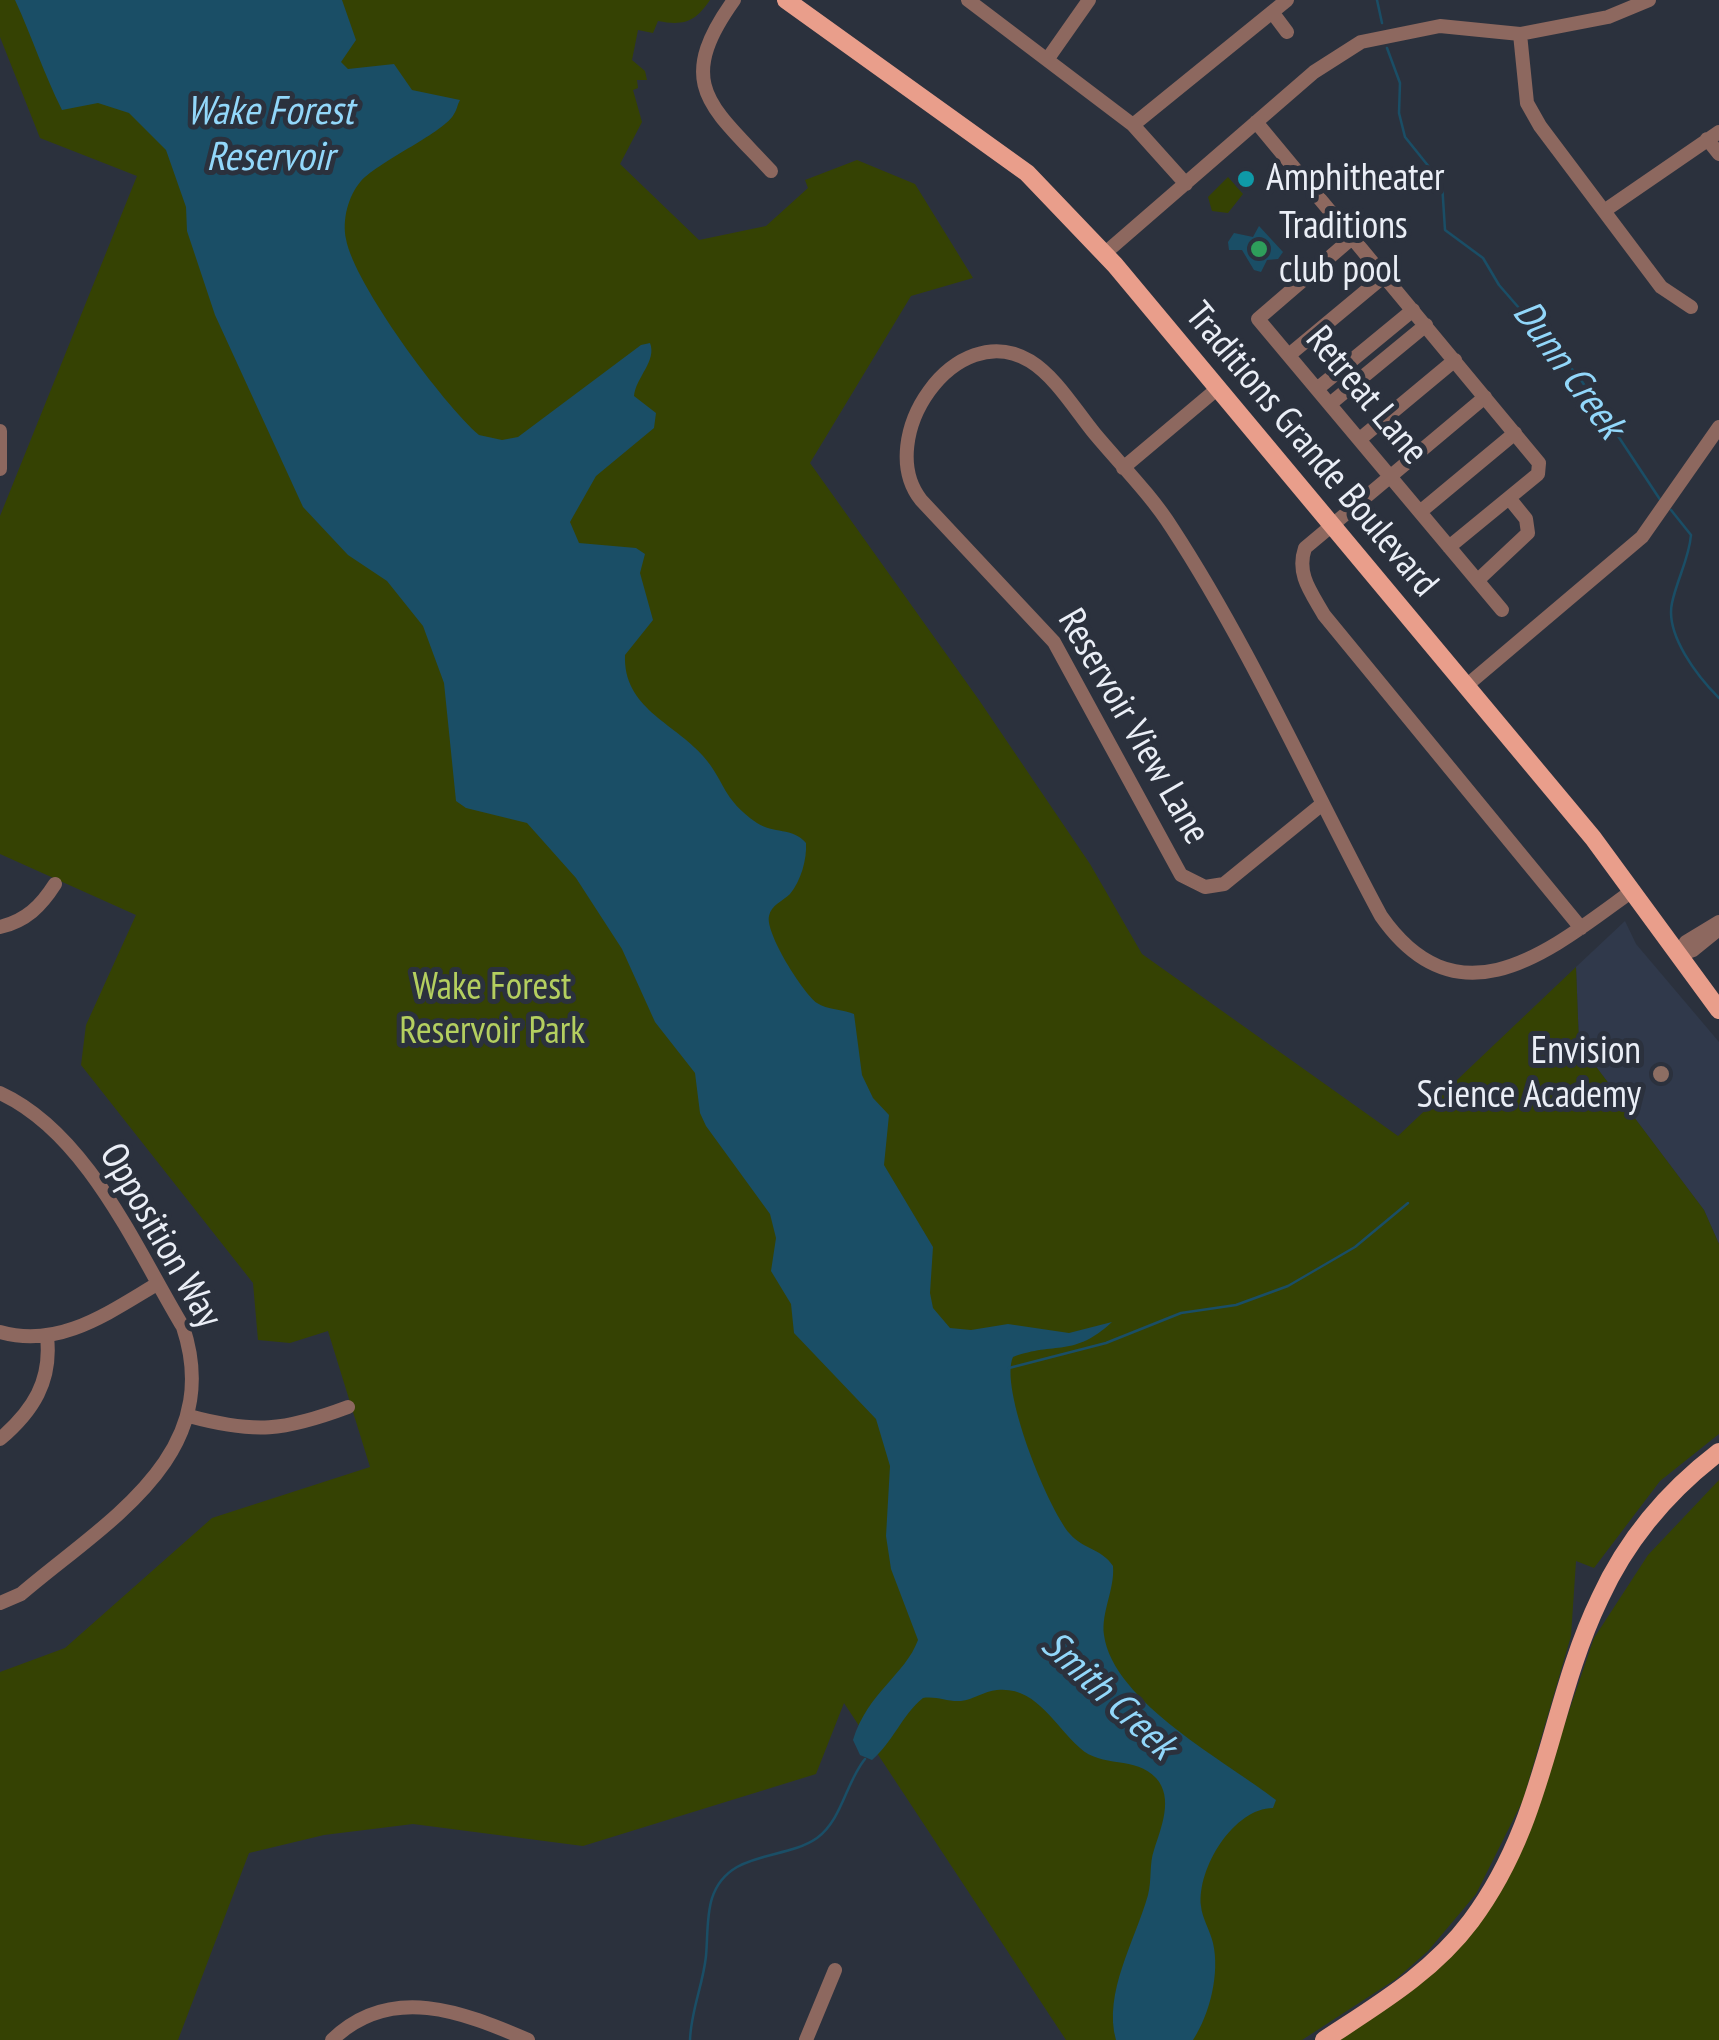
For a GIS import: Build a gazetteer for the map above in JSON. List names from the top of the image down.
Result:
{
  "streets": {
    "main road": ["Traditions Grande Boulevard"],
    "street": ["Retreat Lane", "Reservoir View Lane", "Opposition Way"]
  },
  "crossings": [
    ["Traditions Grande Boulevard", "Reservoir View Lane"]
  ],
  "water": ["Wake Forest Reservoir", "Dunn Creek", "Smith Creek"],
  "parks": ["Wake Forest Reservoir Park"],
  "places": ["Amphitheater", "Traditions club pool", "Envision Science Academy"]
}
